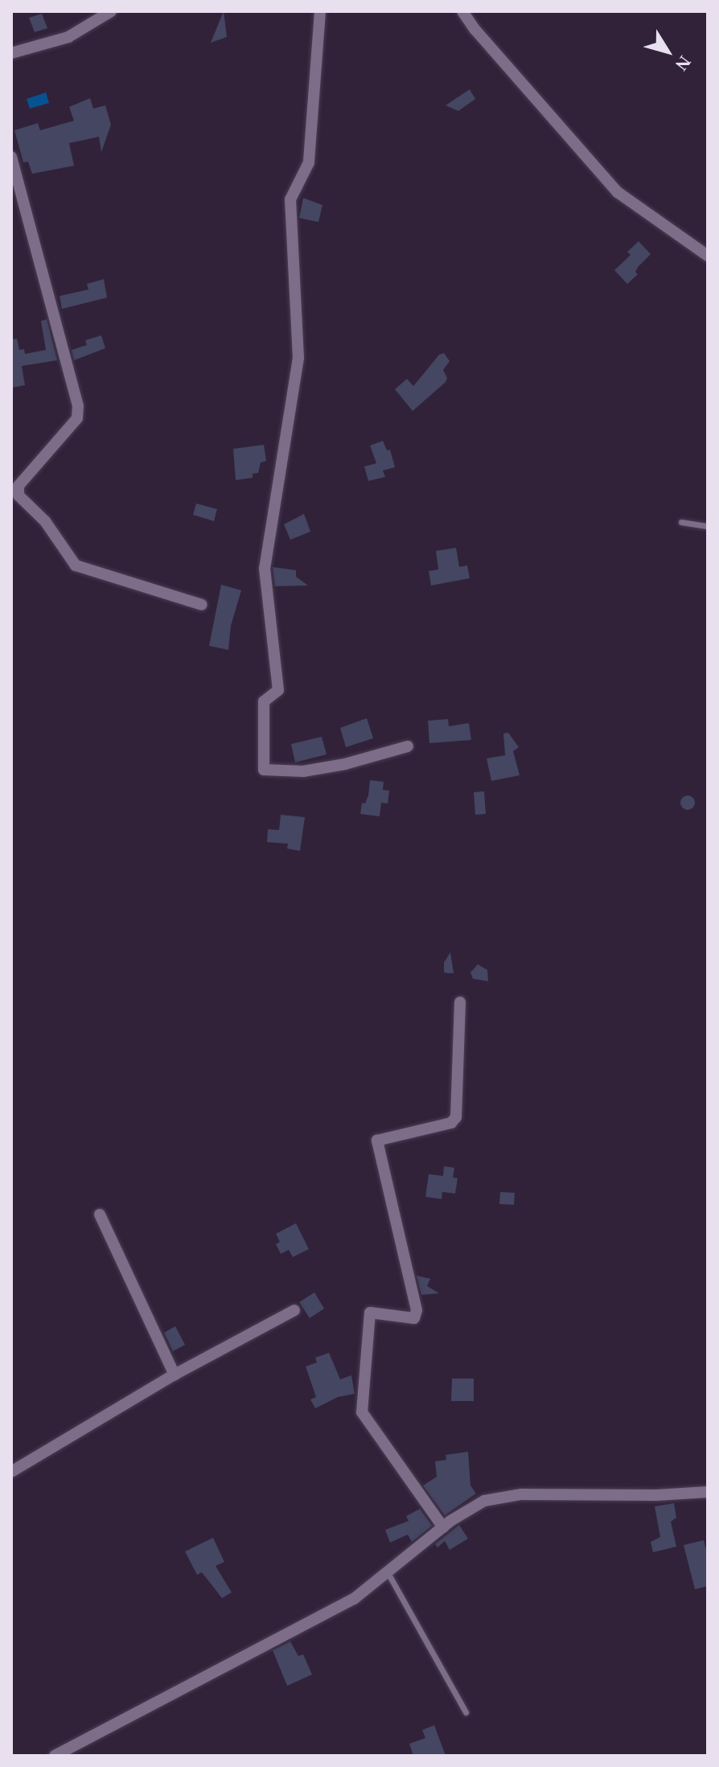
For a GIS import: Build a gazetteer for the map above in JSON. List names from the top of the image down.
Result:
{
  "north": "bottom right"
}
